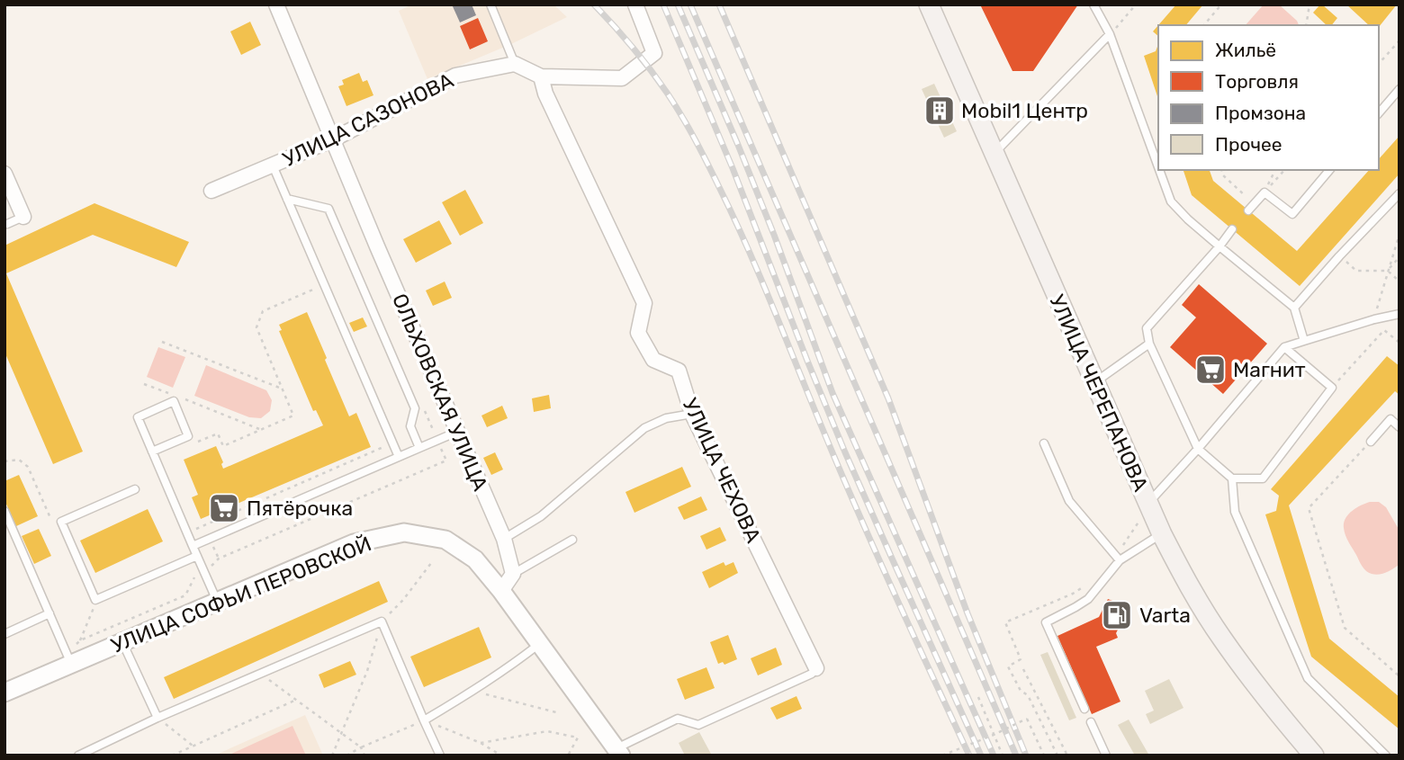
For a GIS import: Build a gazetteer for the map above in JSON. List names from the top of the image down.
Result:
{
  "streets": {
    "main road": ["УЛИЦА ЧЕРЕПАНОВА"],
    "street": [
      "УЛИЦА САЗОНОВА",
      "ОЛЬХОВСКАЯ УЛИЦА",
      "УЛИЦА ЧЕХОВА",
      "УЛИЦА СОФЬИ ПЕРОВСКОЙ"
    ]
  },
  "crossings": [
    ["УЛИЦА САЗОНОВА", "ОЛЬХОВСКАЯ УЛИЦА"]
  ],
  "places": {
    "building": ["Mobil1 Центр"],
    "supermarket": ["Магнит", "Пятёрочка"],
    "fuel station": ["Varta"]
  },
  "legend": [
    "Жильё",
    "Торговля",
    "Промзона",
    "Прочее"
  ]
}
